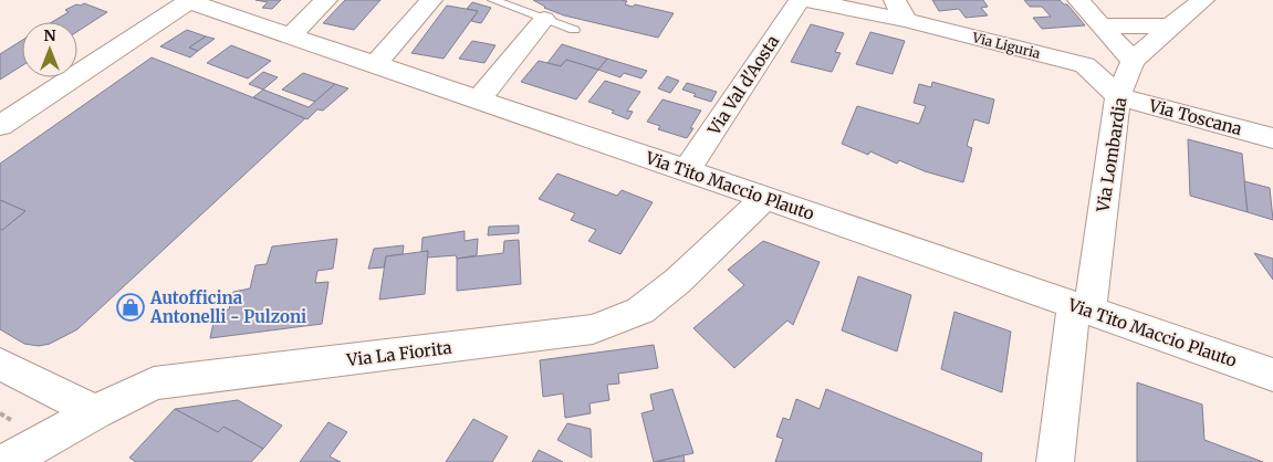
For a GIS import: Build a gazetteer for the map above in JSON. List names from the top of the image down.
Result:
{
  "streets": {
    "street": [
      "Via Liguria",
      "Via Val d'Aosta",
      "Via Toscana",
      "Via Lombardia",
      "Via Tito Maccio Plauto",
      "Via La Fiorita"
    ]
  },
  "crossings": [
    ["Via Liguria", "Via Toscana"],
    ["Via Liguria", "Via Lombardia"],
    ["Via Val d'Aosta", "Via Tito Maccio Plauto"],
    ["Via Toscana", "Via Lombardia"],
    ["Via Lombardia", "Via Tito Maccio Plauto"],
    ["Via Tito Maccio Plauto", "Via La Fiorita"]
  ],
  "places": {
    "shop": ["Autofficina Antonelli - Pulzoni"]
  },
  "north": "top"
}
